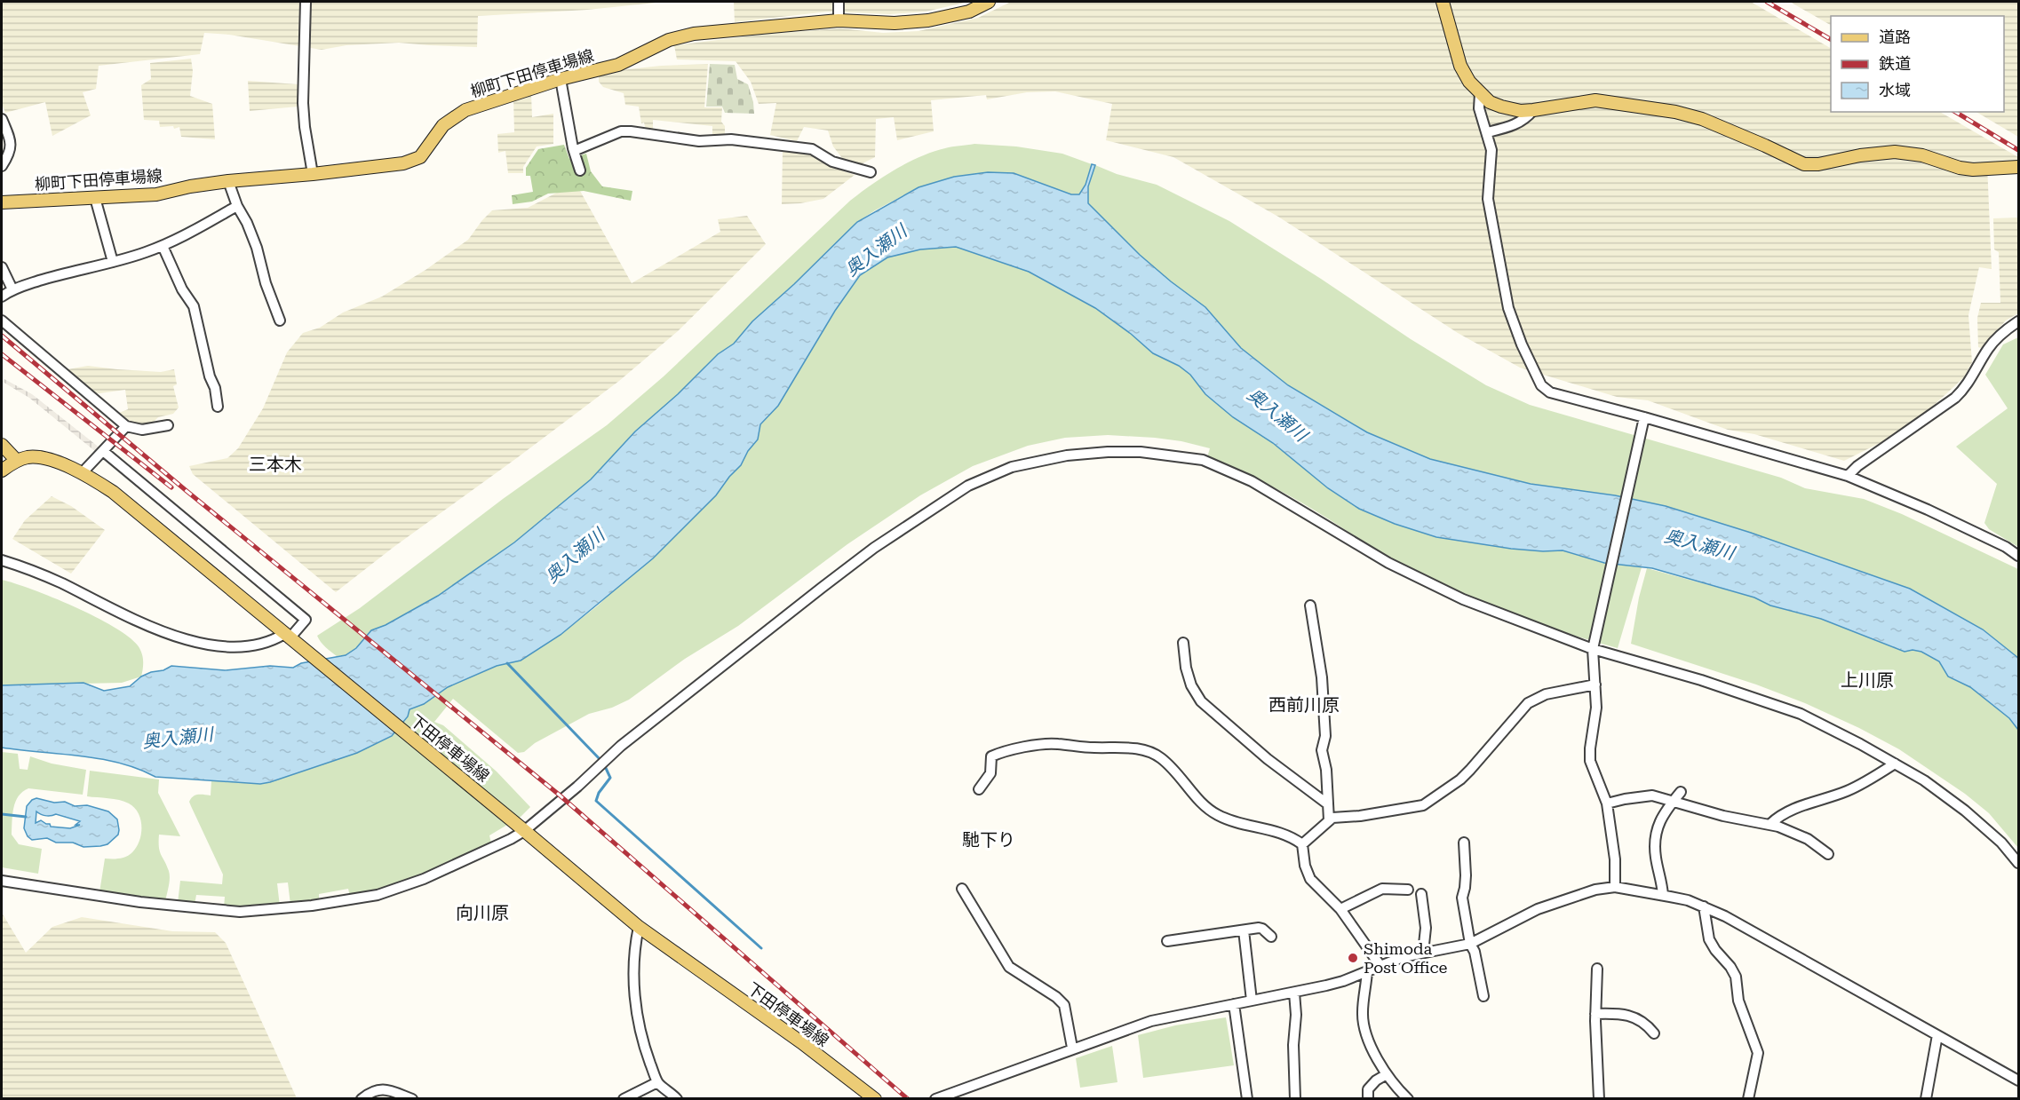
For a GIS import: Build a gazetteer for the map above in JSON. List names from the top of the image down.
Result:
{
  "streets": {
    "main road": ["柳町下田停車場線", "下田停車場線"]
  },
  "districts": [
    "三本木",
    "上川原",
    "西前川原",
    "馳下り",
    "向川原"
  ],
  "water": ["奥入瀬川"],
  "places": ["Shimoda Post Office"],
  "legend": ["道路", "鉄道", "水域"]
}
